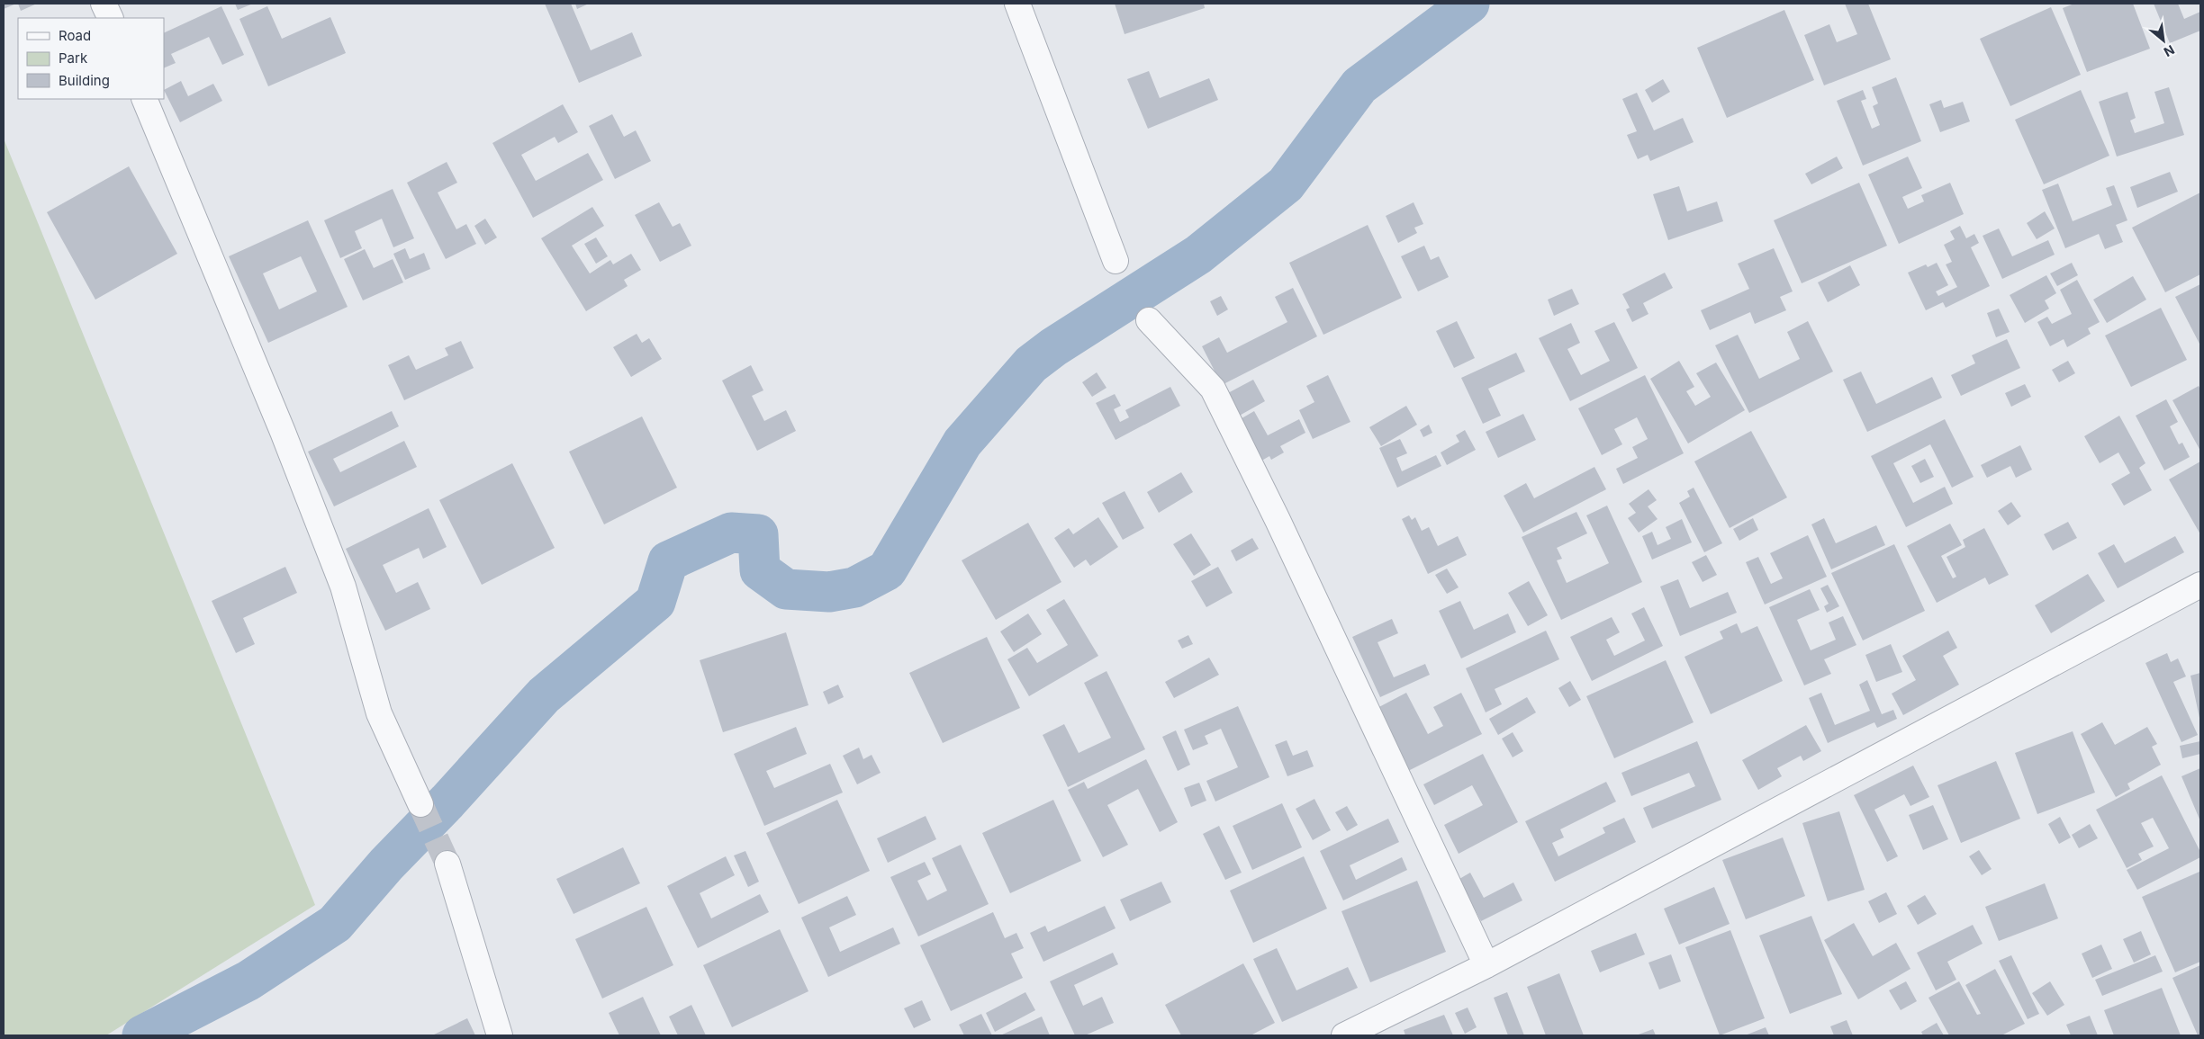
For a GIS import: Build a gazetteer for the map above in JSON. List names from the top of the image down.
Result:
{
  "legend": ["Road", "Park", "Building"],
  "north": "bottom right"
}
